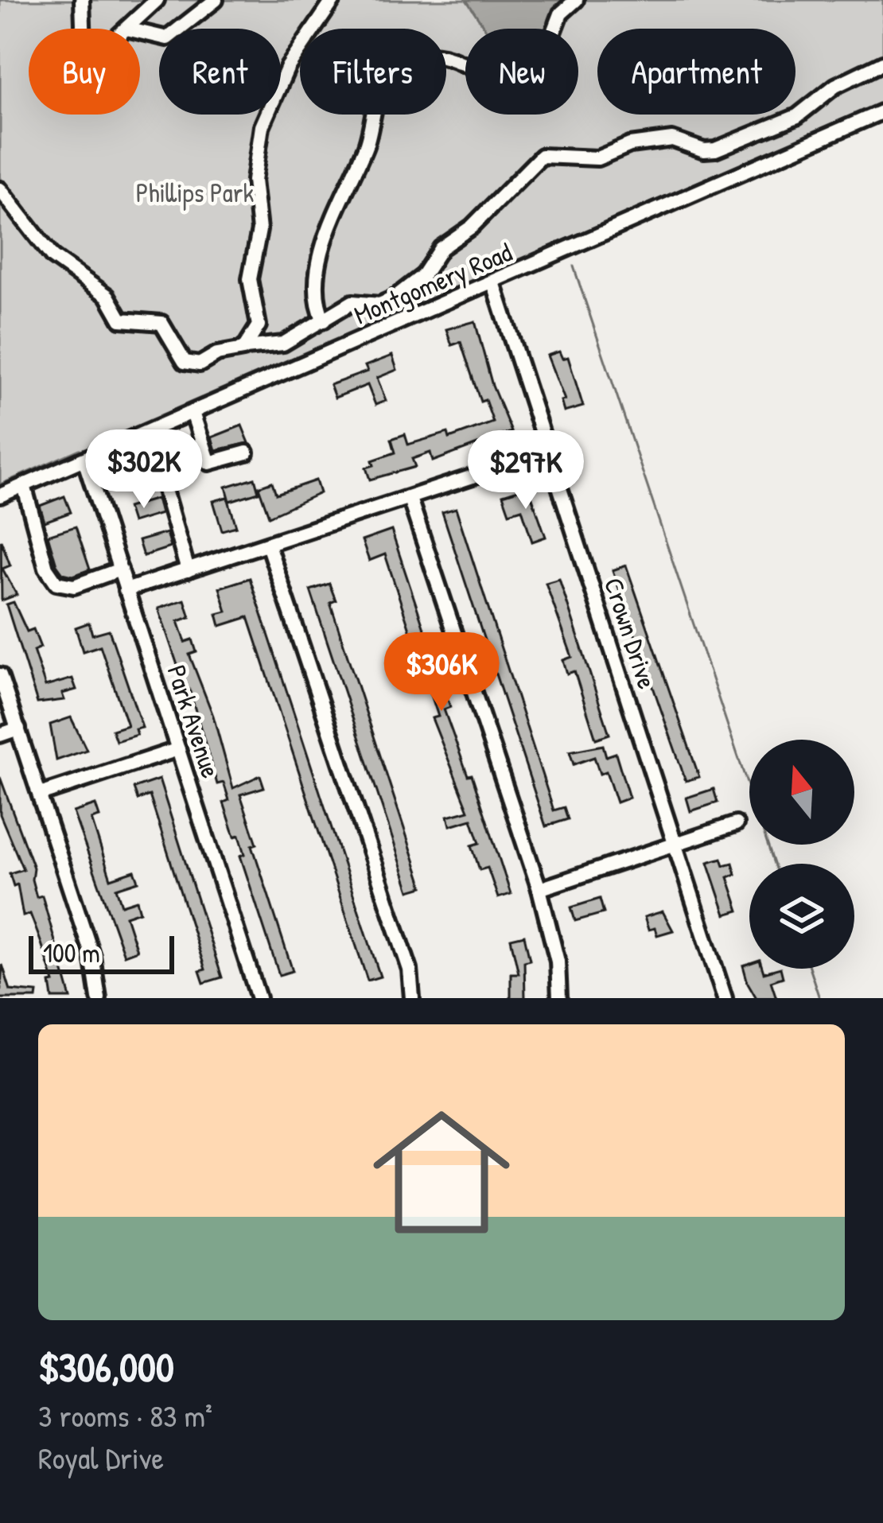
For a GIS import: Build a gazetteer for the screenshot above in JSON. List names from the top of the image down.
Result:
{
  "streets": {
    "street": ["Montgomery Road", "Crown Drive", "Park Avenue"]
  },
  "crossings": [
    ["Montgomery Road", "Crown Drive"],
    ["Montgomery Road", "Park Avenue"]
  ],
  "parks": ["Phillips Park"],
  "scale_bar": "100 m",
  "north": "top",
  "page": {
    "chip": [
      "Buy",
      "Rent",
      "Filters",
      "New",
      "Apartment"
    ],
    "price": ["$302K", "$297K", "$306K"],
    "scale": "100 m",
    "list": [
      {
        "name": "$306,000",
        "note": "3 rooms · 83 m² · Royal Drive"
      }
    ]
  }
}
